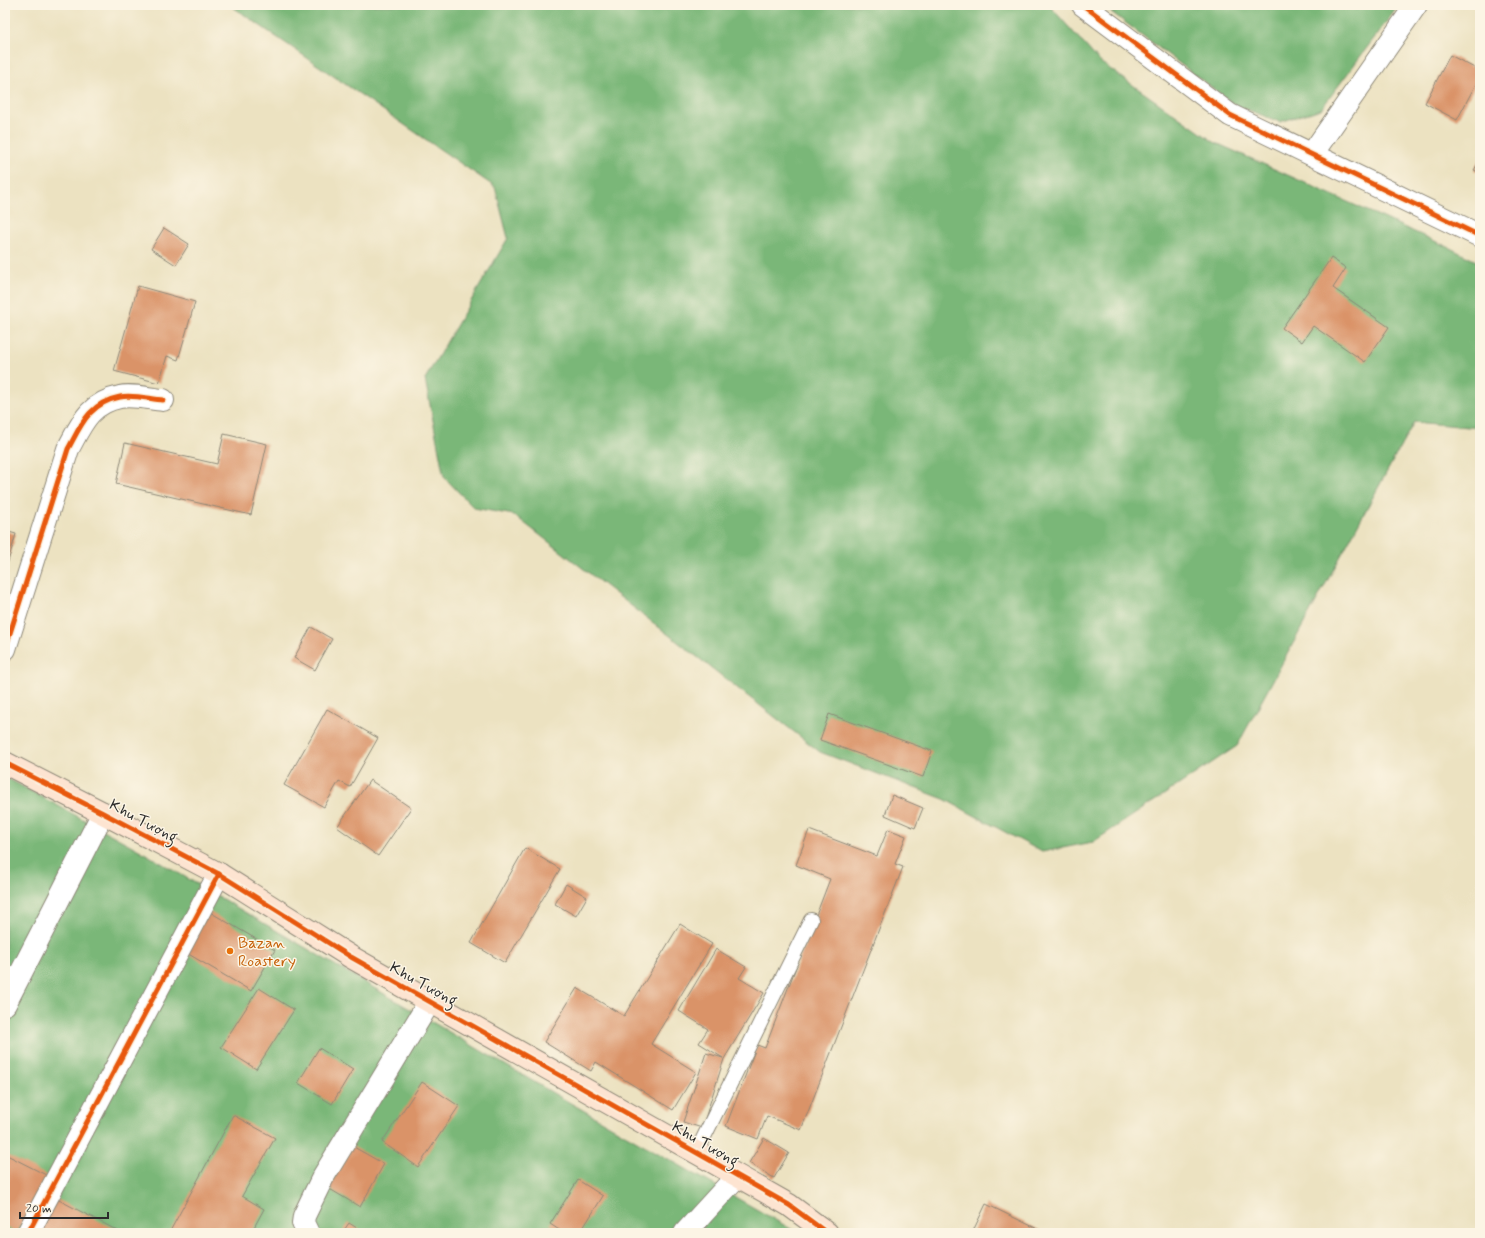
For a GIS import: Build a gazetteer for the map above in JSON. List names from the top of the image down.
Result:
{
  "streets": {
    "street": ["Khu Tượng"]
  },
  "places": ["Bazan Roastery"],
  "scale_bar": "20 m"
}
